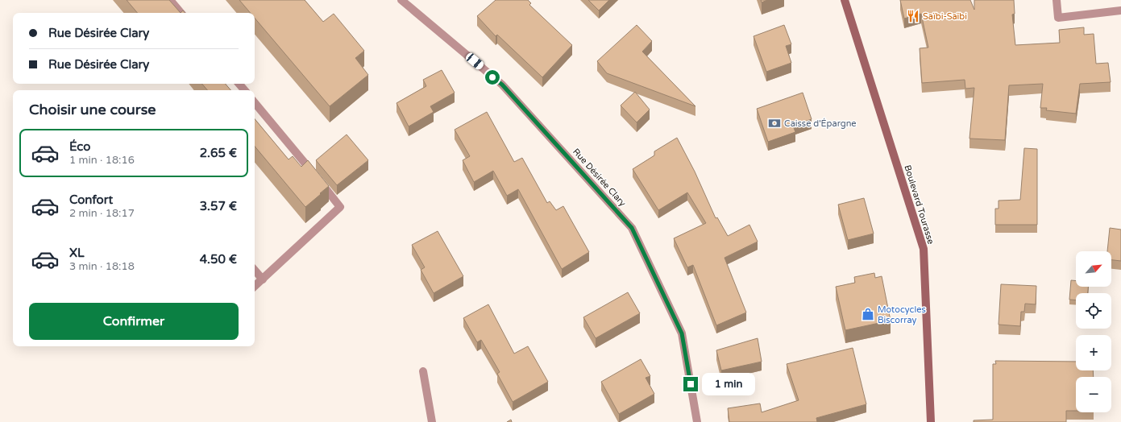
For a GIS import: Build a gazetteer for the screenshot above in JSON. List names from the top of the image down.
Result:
{
  "streets": {
    "main road": ["Boulevard Tourasse"],
    "street": ["Rue Désirée Clary"]
  },
  "places": {
    "restaurant": ["Saïbi-Saïbi"],
    "bank": ["Caisse d'Épargne"],
    "shop": ["Motocycles Biscorray"]
  },
  "north": "top right",
  "page": {
    "banner": ["Rue Désirée Clary", "Rue Désirée Clary"],
    "heading": "Choisir une course",
    "list": [
      {
        "name": "Éco",
        "note": "1 min · 18:16",
        "value": "2.65 €"
      },
      {
        "name": "Confort",
        "note": "2 min · 18:17",
        "value": "3.57 €"
      },
      {
        "name": "XL",
        "note": "3 min · 18:18",
        "value": "4.50 €"
      }
    ],
    "map_buttons": ["+", "−"],
    "buttons": "Confirmer",
    "bubble": "1 min"
  }
}
